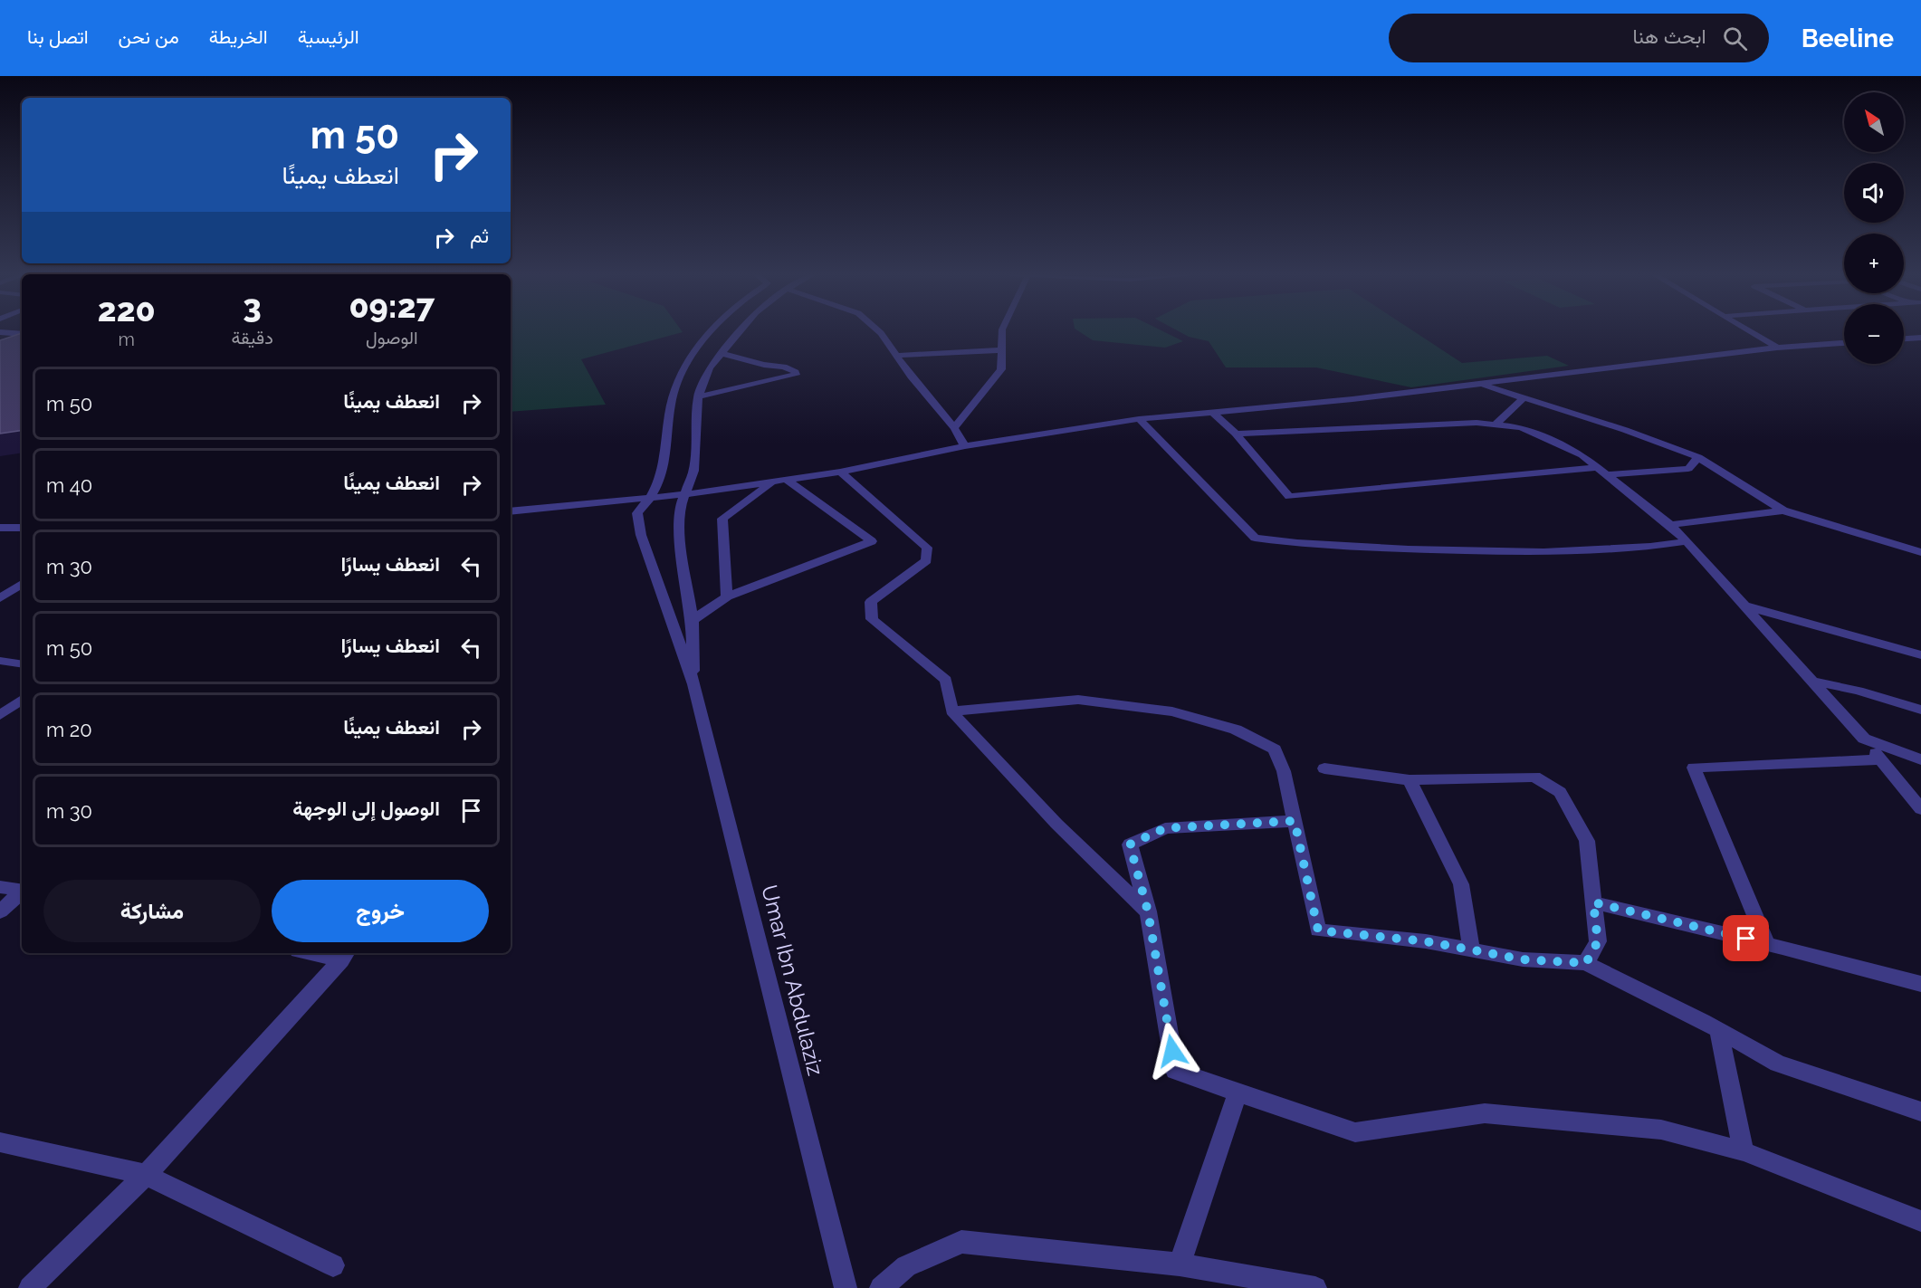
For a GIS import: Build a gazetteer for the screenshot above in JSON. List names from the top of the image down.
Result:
{
  "streets": {
    "street": ["Umar Ibn Abdulaziz"]
  },
  "north": "top left",
  "page": {
    "header": "Beeline",
    "search": "ابحث هنا",
    "nav": [
      "الرئيسية",
      "الخريطة",
      "من نحن",
      "اتصل بنا"
    ],
    "map_buttons": ["+", "−"],
    "turn": ["50 m", "انعطف يمينًا"],
    "then": "ثم",
    "eta": [
      "09:27",
      "الوصول",
      "3",
      "دقيقة",
      "220",
      "m"
    ],
    "list": [
      {
        "name": "انعطف يمينًا",
        "value": "50 m"
      },
      {
        "name": "انعطف يمينًا",
        "value": "40 m"
      },
      {
        "name": "انعطف يسارًا",
        "value": "30 m"
      },
      {
        "name": "انعطف يسارًا",
        "value": "50 m"
      },
      {
        "name": "انعطف يمينًا",
        "value": "20 m"
      },
      {
        "name": "الوصول إلى الوجهة",
        "value": "30 m"
      }
    ],
    "buttons": ["خروج", "مشاركة"]
  }
}
